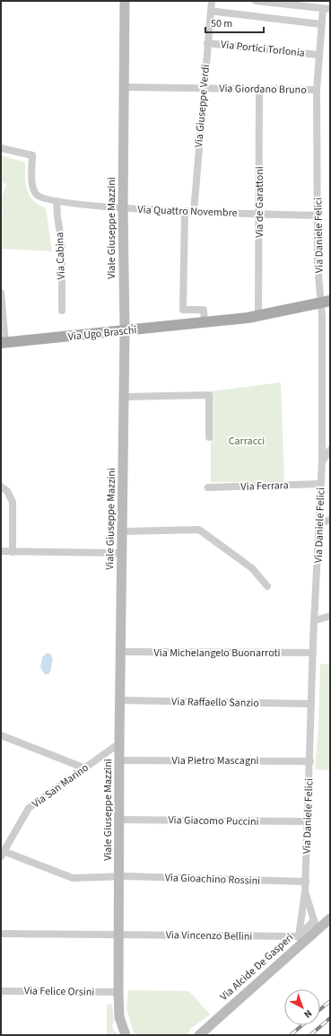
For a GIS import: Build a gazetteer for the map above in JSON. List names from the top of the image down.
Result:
{
  "streets": {
    "main road": ["Via Ugo Braschi"],
    "street": [
      "Via Portici Torlonia",
      "Via Giordano Bruno",
      "Via Giuseppe Verdi",
      "Via de Garattoni",
      "Via Quattro Novembre",
      "Viale Giuseppe Mazzini",
      "Via Daniele Felici",
      "Via Cabina",
      "Via Ferrara",
      "Via Michelangelo Buonarroti",
      "Via Raffaello Sanzio",
      "Via Pietro Mascagni",
      "Via San Marino",
      "Via Giacomo Puccini",
      "Via Gioachino Rossini",
      "Via Vincenzo Bellini",
      "Via Alcide De Gasperi",
      "Via Felice Orsini"
    ]
  },
  "crossings": [
    ["Via Portici Torlonia", "Via Giuseppe Verdi"],
    ["Via Portici Torlonia", "Via Daniele Felici"],
    ["Via Giordano Bruno", "Via Giuseppe Verdi"],
    ["Via Giordano Bruno", "Via de Garattoni"],
    ["Via Giordano Bruno", "Viale Giuseppe Mazzini"],
    ["Via Giordano Bruno", "Via Daniele Felici"],
    ["Via Giuseppe Verdi", "Via Quattro Novembre"],
    ["Via de Garattoni", "Via Quattro Novembre"],
    ["Via de Garattoni", "Via Ugo Braschi"],
    ["Via Quattro Novembre", "Viale Giuseppe Mazzini"],
    ["Via Quattro Novembre", "Via Daniele Felici"],
    ["Viale Giuseppe Mazzini", "Via Ugo Braschi"],
    ["Viale Giuseppe Mazzini", "Via Michelangelo Buonarroti"],
    ["Viale Giuseppe Mazzini", "Via Raffaello Sanzio"],
    ["Viale Giuseppe Mazzini", "Via Pietro Mascagni"],
    ["Viale Giuseppe Mazzini", "Via San Marino"],
    ["Viale Giuseppe Mazzini", "Via Giacomo Puccini"],
    ["Viale Giuseppe Mazzini", "Via Gioachino Rossini"],
    ["Viale Giuseppe Mazzini", "Via Vincenzo Bellini"],
    ["Viale Giuseppe Mazzini", "Via Felice Orsini"],
    ["Via Daniele Felici", "Via Ugo Braschi"],
    ["Via Daniele Felici", "Via Ferrara"],
    ["Via Daniele Felici", "Via Michelangelo Buonarroti"],
    ["Via Daniele Felici", "Via Raffaello Sanzio"],
    ["Via Daniele Felici", "Via Pietro Mascagni"],
    ["Via Daniele Felici", "Via Giacomo Puccini"],
    ["Via Daniele Felici", "Via Gioachino Rossini"],
    ["Via Daniele Felici", "Via Vincenzo Bellini"],
    ["Via Daniele Felici", "Via Alcide De Gasperi"],
    ["Via San Marino", "Via Gioachino Rossini"],
    ["Via Vincenzo Bellini", "Via Alcide De Gasperi"]
  ],
  "parks": ["Carracci"],
  "scale_bar": "50 m",
  "north": "bottom right"
}
